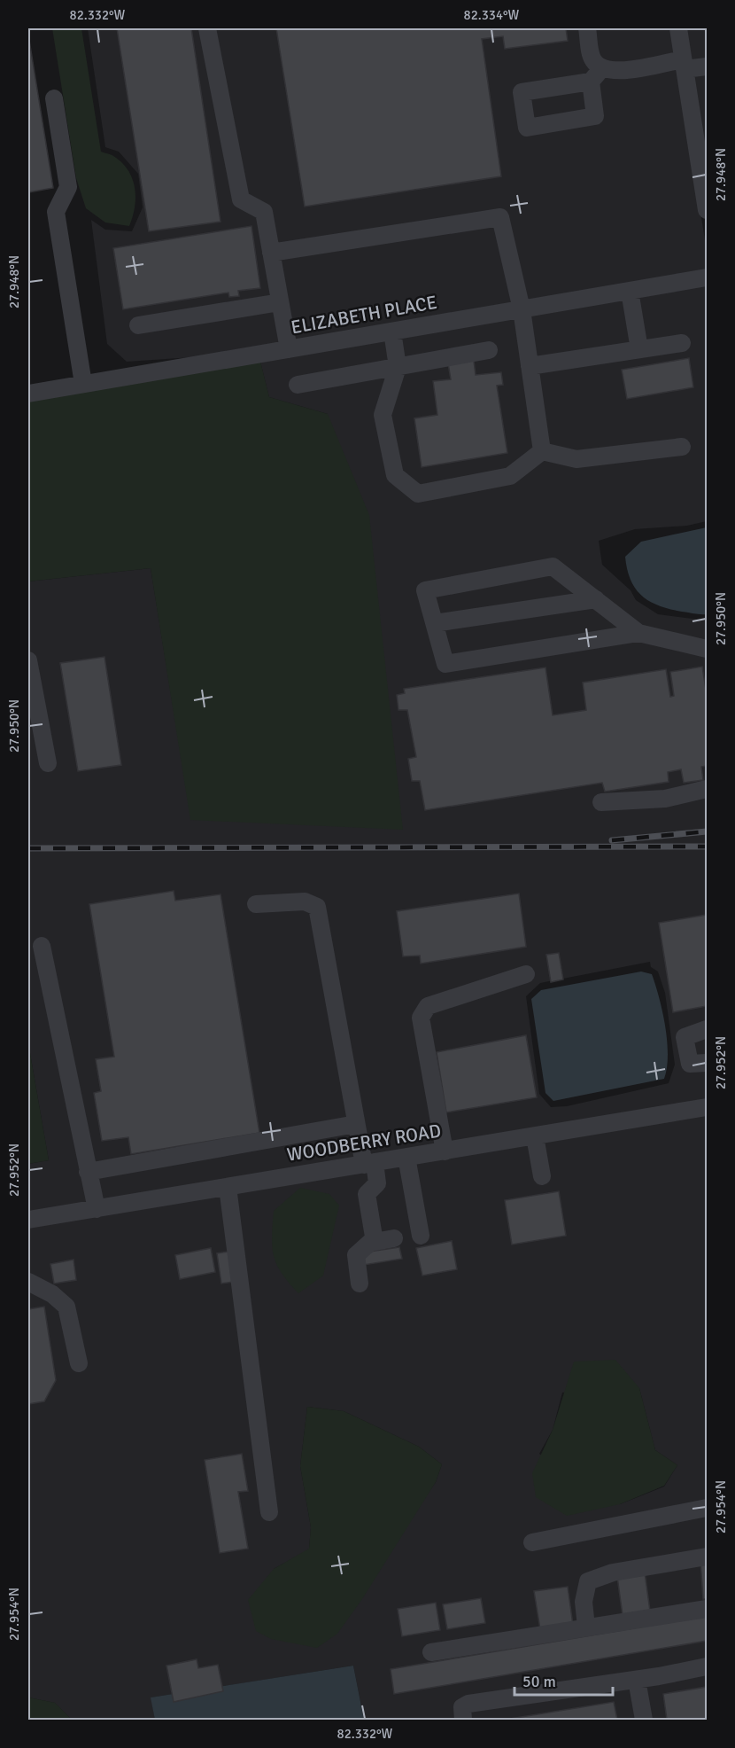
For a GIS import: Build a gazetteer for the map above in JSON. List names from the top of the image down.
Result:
{
  "streets": {
    "street": ["ELIZABETH PLACE", "WOODBERRY ROAD"]
  },
  "scale_bar": "50 m",
  "coordinates": [
    "82.332°W",
    "82.334°W",
    "27.948°N",
    "27.950°N",
    "27.952°N",
    "27.954°N"
  ]
}
